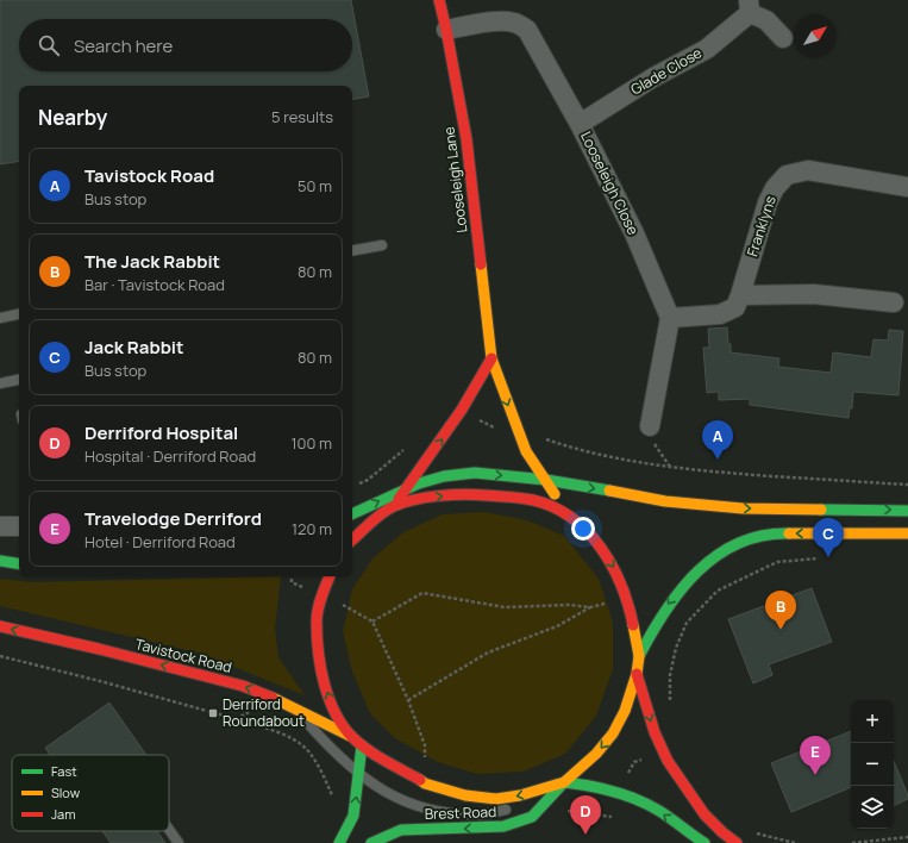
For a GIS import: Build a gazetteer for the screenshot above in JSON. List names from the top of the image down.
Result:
{
  "streets": {
    "main road": ["Looseleigh Lane", "Tavistock Road", "Brest Road"],
    "street": ["Glade Close", "Looseleigh Close", "Franklyns"]
  },
  "crossings": [
    ["Glade Close", "Looseleigh Close"],
    ["Looseleigh Lane", "Looseleigh Close"],
    ["Looseleigh Close", "Franklyns"]
  ],
  "one_way": ["Tavistock Road", "Brest Road"],
  "places": {
    "transit": ["Derriford Roundabout"]
  },
  "legend": ["Fast", "Slow", "Jam"],
  "north": "top right",
  "page": {
    "search": "Search here",
    "heading": ["Nearby", "5 results"],
    "list": [
      {
        "mark": "A",
        "name": "Tavistock Road",
        "note": "Bus stop",
        "value": "50 m"
      },
      {
        "mark": "B",
        "name": "The Jack Rabbit",
        "note": "Bar · Tavistock Road",
        "value": "80 m"
      },
      {
        "mark": "C",
        "name": "Jack Rabbit",
        "note": "Bus stop",
        "value": "80 m"
      },
      {
        "mark": "D",
        "name": "Derriford Hospital",
        "note": "Hospital · Derriford Road",
        "value": "100 m"
      },
      {
        "mark": "E",
        "name": "Travelodge Derriford",
        "note": "Hotel · Derriford Road",
        "value": "120 m"
      }
    ],
    "pins": [
      "A",
      "C",
      "B",
      "E",
      "D"
    ],
    "map_buttons": ["+", "−"]
  }
}
